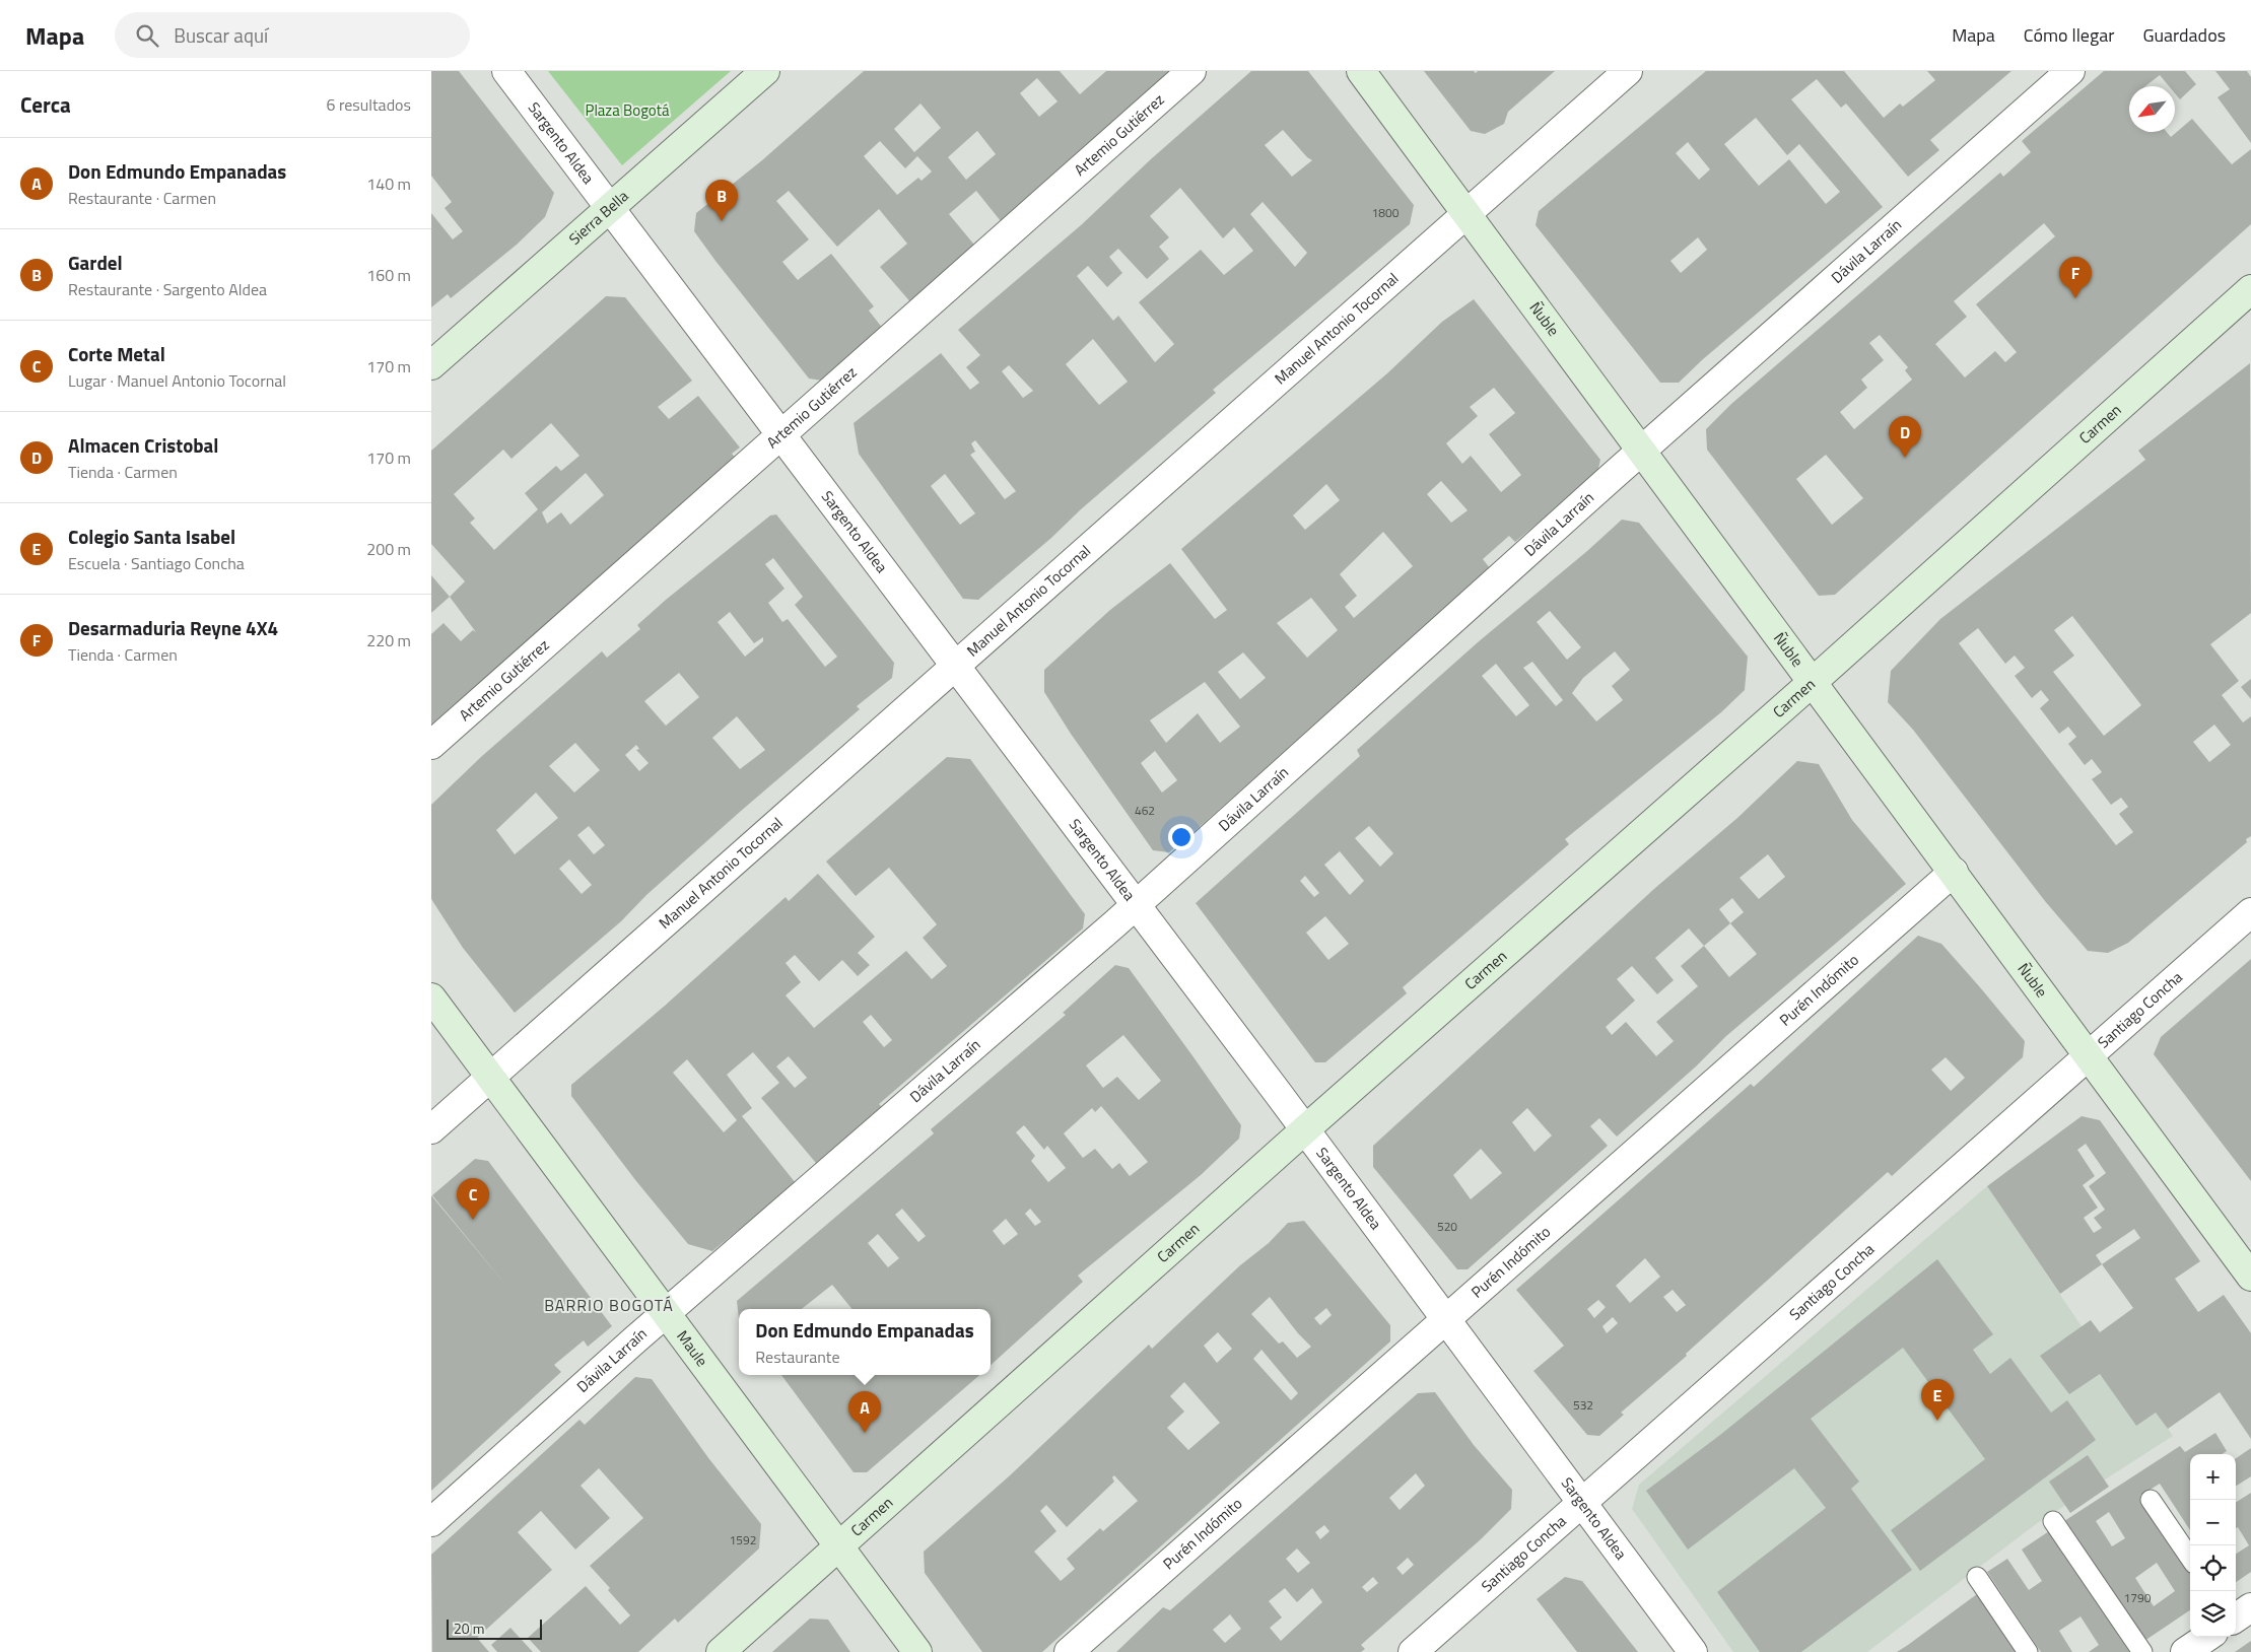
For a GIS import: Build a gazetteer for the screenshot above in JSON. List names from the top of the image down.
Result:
{
  "streets": {
    "main road": [
      "Sierra Bella",
      "Ñuble",
      "Carmen",
      "Maule"
    ],
    "street": [
      "Artemio Gutiérrez",
      "Sargento Aldea",
      "Dávila Larraín",
      "Manuel Antonio Tocornal",
      "Purén Indómito",
      "Santiago Concha"
    ]
  },
  "crossings": [
    ["Artemio Gutiérrez", "Sargento Aldea"],
    ["Sargento Aldea", "Sierra Bella"],
    ["Sargento Aldea", "Dávila Larraín"],
    ["Sargento Aldea", "Manuel Antonio Tocornal"],
    ["Sargento Aldea", "Carmen"],
    ["Sargento Aldea", "Purén Indómito"],
    ["Sargento Aldea", "Santiago Concha"],
    ["Dávila Larraín", "Ñuble"],
    ["Dávila Larraín", "Maule"],
    ["Ñuble", "Manuel Antonio Tocornal"],
    ["Ñuble", "Carmen"],
    ["Ñuble", "Purén Indómito"],
    ["Ñuble", "Santiago Concha"],
    ["Manuel Antonio Tocornal", "Maule"],
    ["Carmen", "Maule"]
  ],
  "districts": ["BARRIO BOGOTÁ"],
  "parks": ["Plaza Bogotá"],
  "house_numbers": [
    "1800",
    "462",
    "520",
    "532",
    "1592",
    "1790"
  ],
  "scale_bar": "20 m",
  "north": "bottom left",
  "page": {
    "header": "Mapa",
    "search": "Buscar aquí",
    "nav": ["Mapa", "Cómo llegar", "Guardados"],
    "heading": ["Cerca", "6 resultados"],
    "list": [
      {
        "mark": "A",
        "name": "Don Edmundo Empanadas",
        "note": "Restaurante · Carmen",
        "value": "140 m"
      },
      {
        "mark": "B",
        "name": "Gardel",
        "note": "Restaurante · Sargento Aldea",
        "value": "160 m"
      },
      {
        "mark": "C",
        "name": "Corte Metal",
        "note": "Lugar · Manuel Antonio Tocornal",
        "value": "170 m"
      },
      {
        "mark": "D",
        "name": "Almacen Cristobal",
        "note": "Tienda · Carmen",
        "value": "170 m"
      },
      {
        "mark": "E",
        "name": "Colegio Santa Isabel",
        "note": "Escuela · Santiago Concha",
        "value": "200 m"
      },
      {
        "mark": "F",
        "name": "Desarmaduria Reyne 4X4",
        "note": "Tienda · Carmen",
        "value": "220 m"
      }
    ],
    "pins": [
      "B",
      "F",
      "D",
      "C",
      "E",
      "A"
    ],
    "popup": ["Don Edmundo Empanadas", "Restaurante"],
    "map_buttons": ["+", "−"],
    "scale": "20 m"
  }
}
